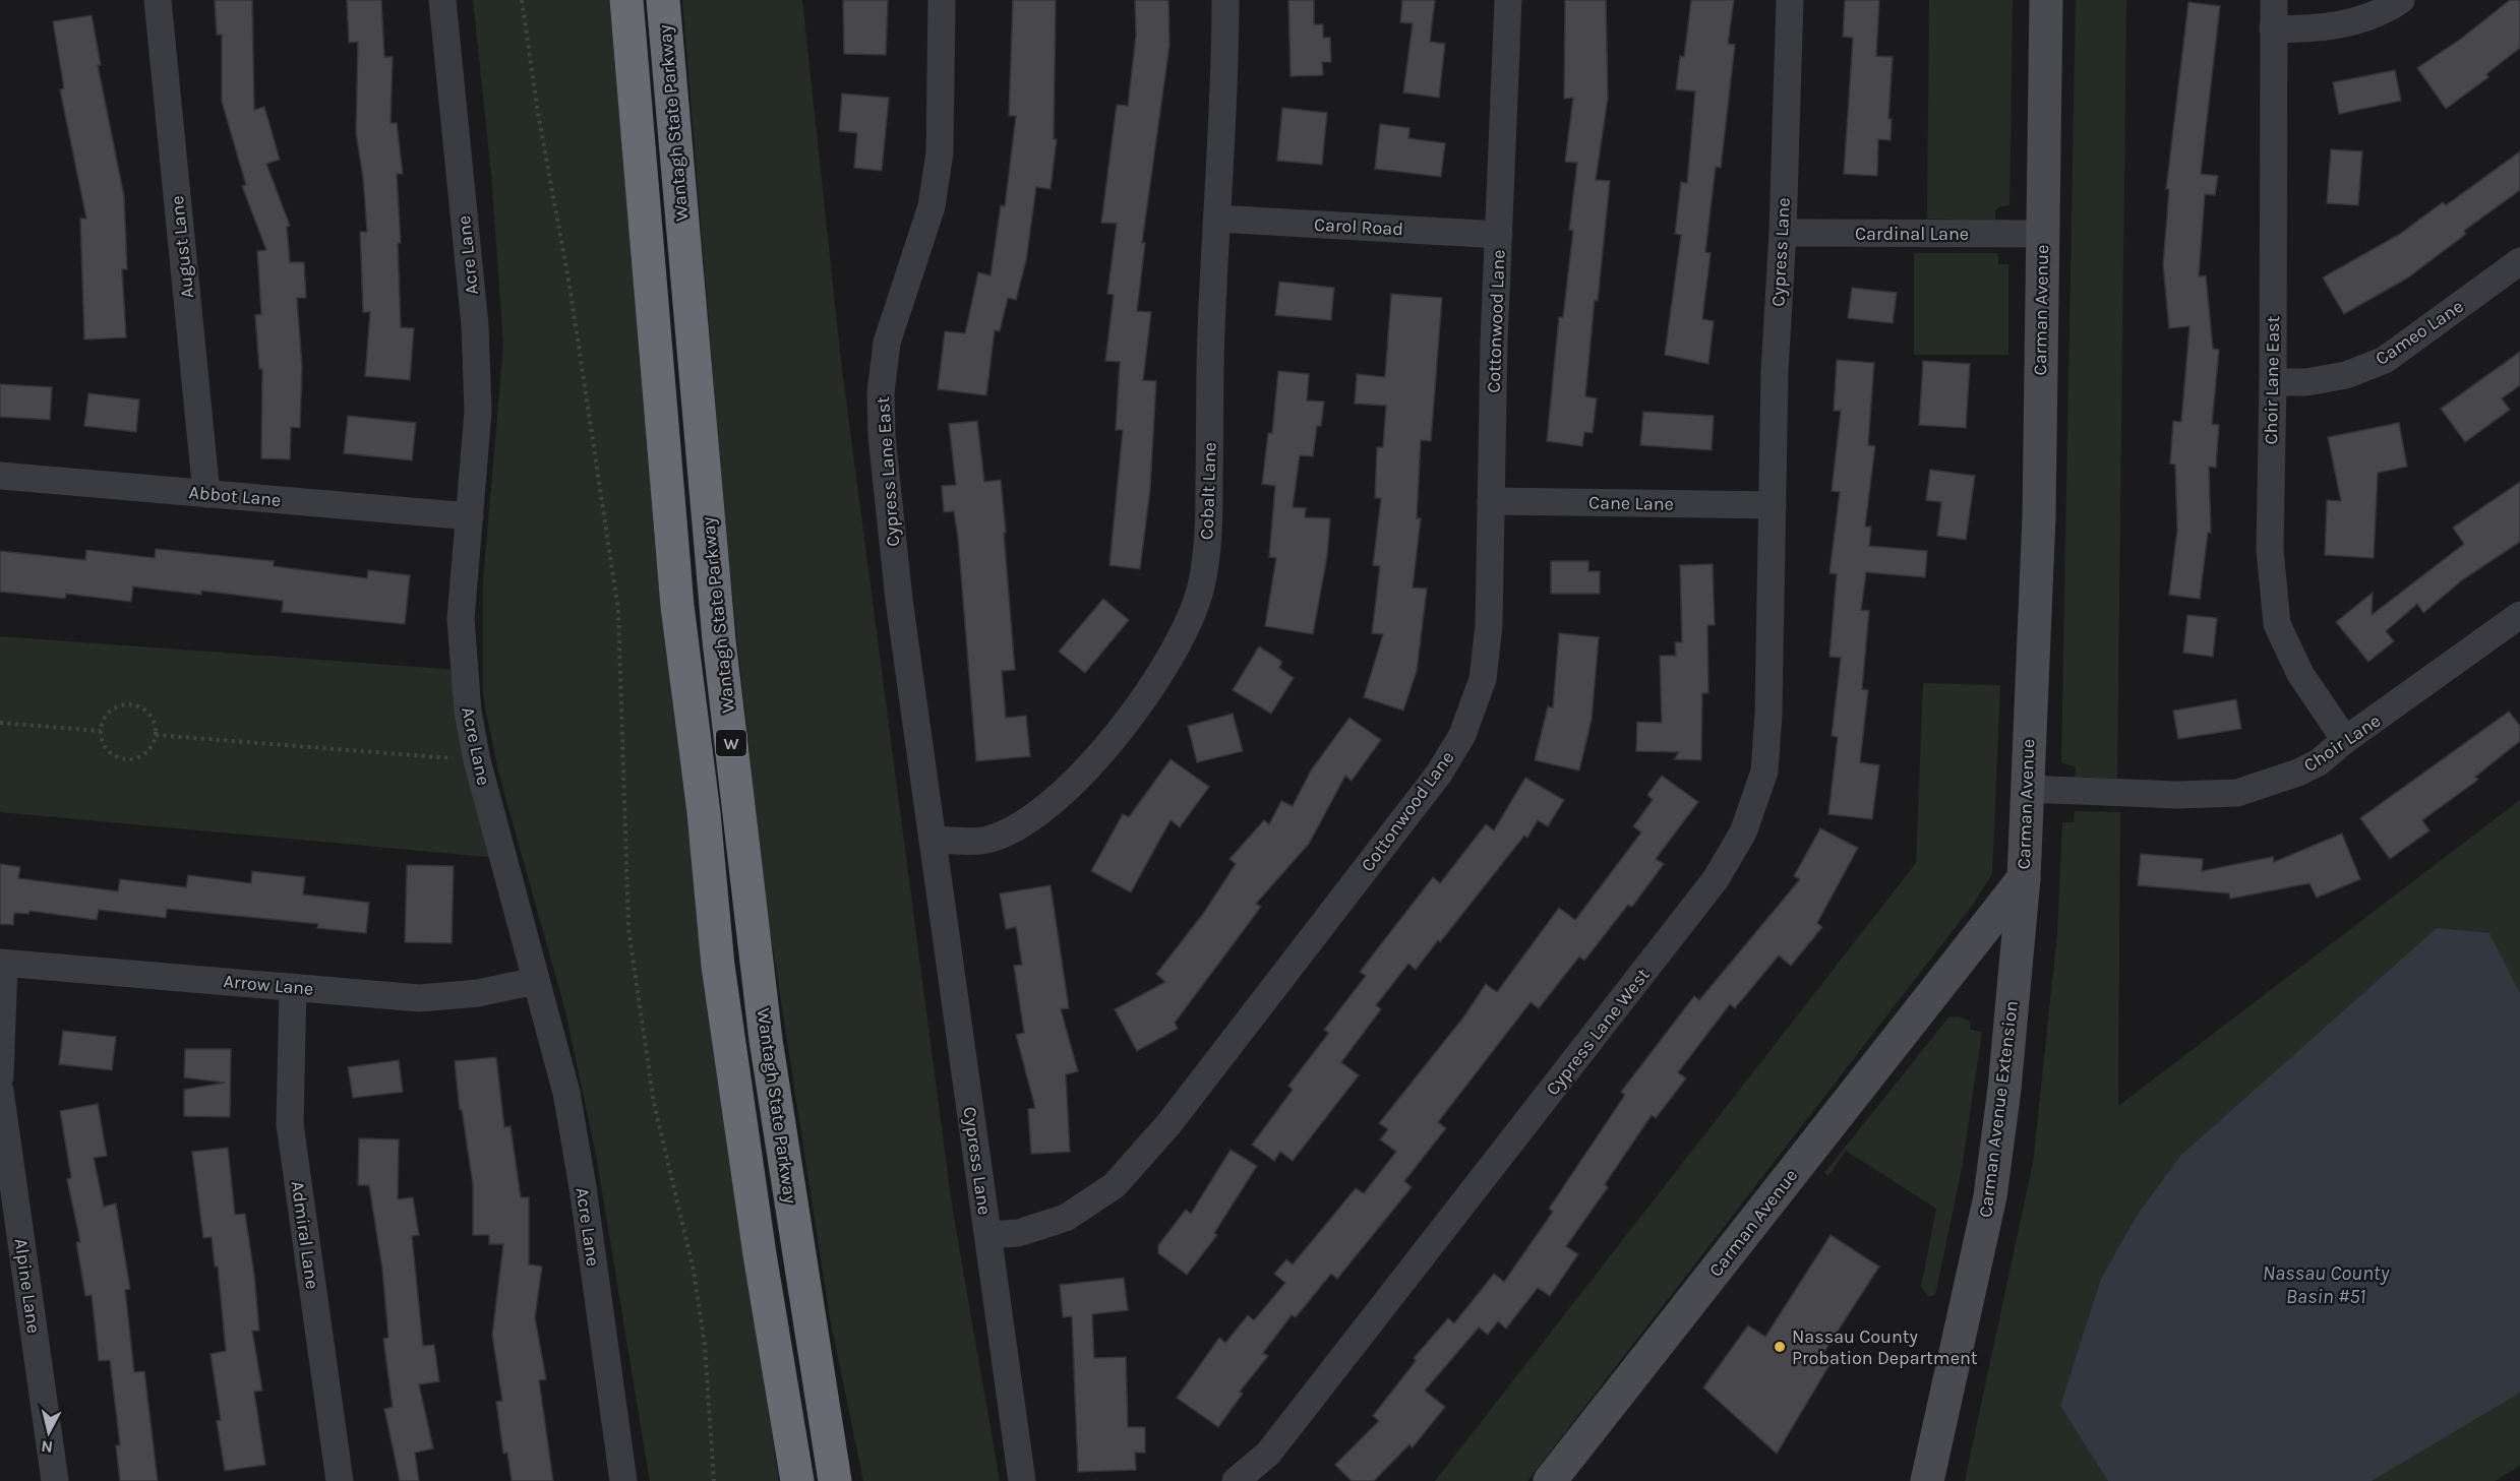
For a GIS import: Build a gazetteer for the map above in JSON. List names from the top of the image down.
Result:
{
  "streets": {
    "highway": ["Wantagh State Parkway", "W"],
    "main road": ["Carman Avenue", "Carman Avenue Extension"],
    "street": [
      "Carol Road",
      "Cardinal Lane",
      "August Lane",
      "Cypress Lane",
      "Acre Lane",
      "Cottonwood Lane",
      "Cameo Lane",
      "Choir Lane East",
      "Cypress Lane East",
      "Cobalt Lane",
      "Abbot Lane",
      "Cane Lane",
      "Choir Lane",
      "Arrow Lane",
      "Cypress Lane West",
      "Admiral Lane",
      "Alpine Lane"
    ]
  },
  "crossings": [
    ["Carol Road", "Cottonwood Lane"],
    ["Carol Road", "Cobalt Lane"],
    ["Cardinal Lane", "Cypress Lane"],
    ["Cardinal Lane", "Carman Avenue"],
    ["August Lane", "Abbot Lane"],
    ["Cypress Lane", "Cottonwood Lane"],
    ["Cypress Lane", "Cypress Lane East"],
    ["Cypress Lane", "Cobalt Lane"],
    ["Cypress Lane", "Cane Lane"],
    ["Cypress Lane", "Cypress Lane West"],
    ["Acre Lane", "Abbot Lane"],
    ["Acre Lane", "Arrow Lane"],
    ["Carman Avenue", "Choir Lane"],
    ["Carman Avenue", "Carman Avenue Extension"],
    ["Cottonwood Lane", "Cane Lane"],
    ["Cameo Lane", "Choir Lane East"],
    ["Choir Lane East", "Choir Lane"],
    ["Cypress Lane East", "Cobalt Lane"],
    ["Cane Lane", "Cypress Lane West"],
    ["Arrow Lane", "Admiral Lane"]
  ],
  "water": ["Nassau County Basin #51"],
  "places": ["Nassau County Probation Department"],
  "north": "bottom"
}
